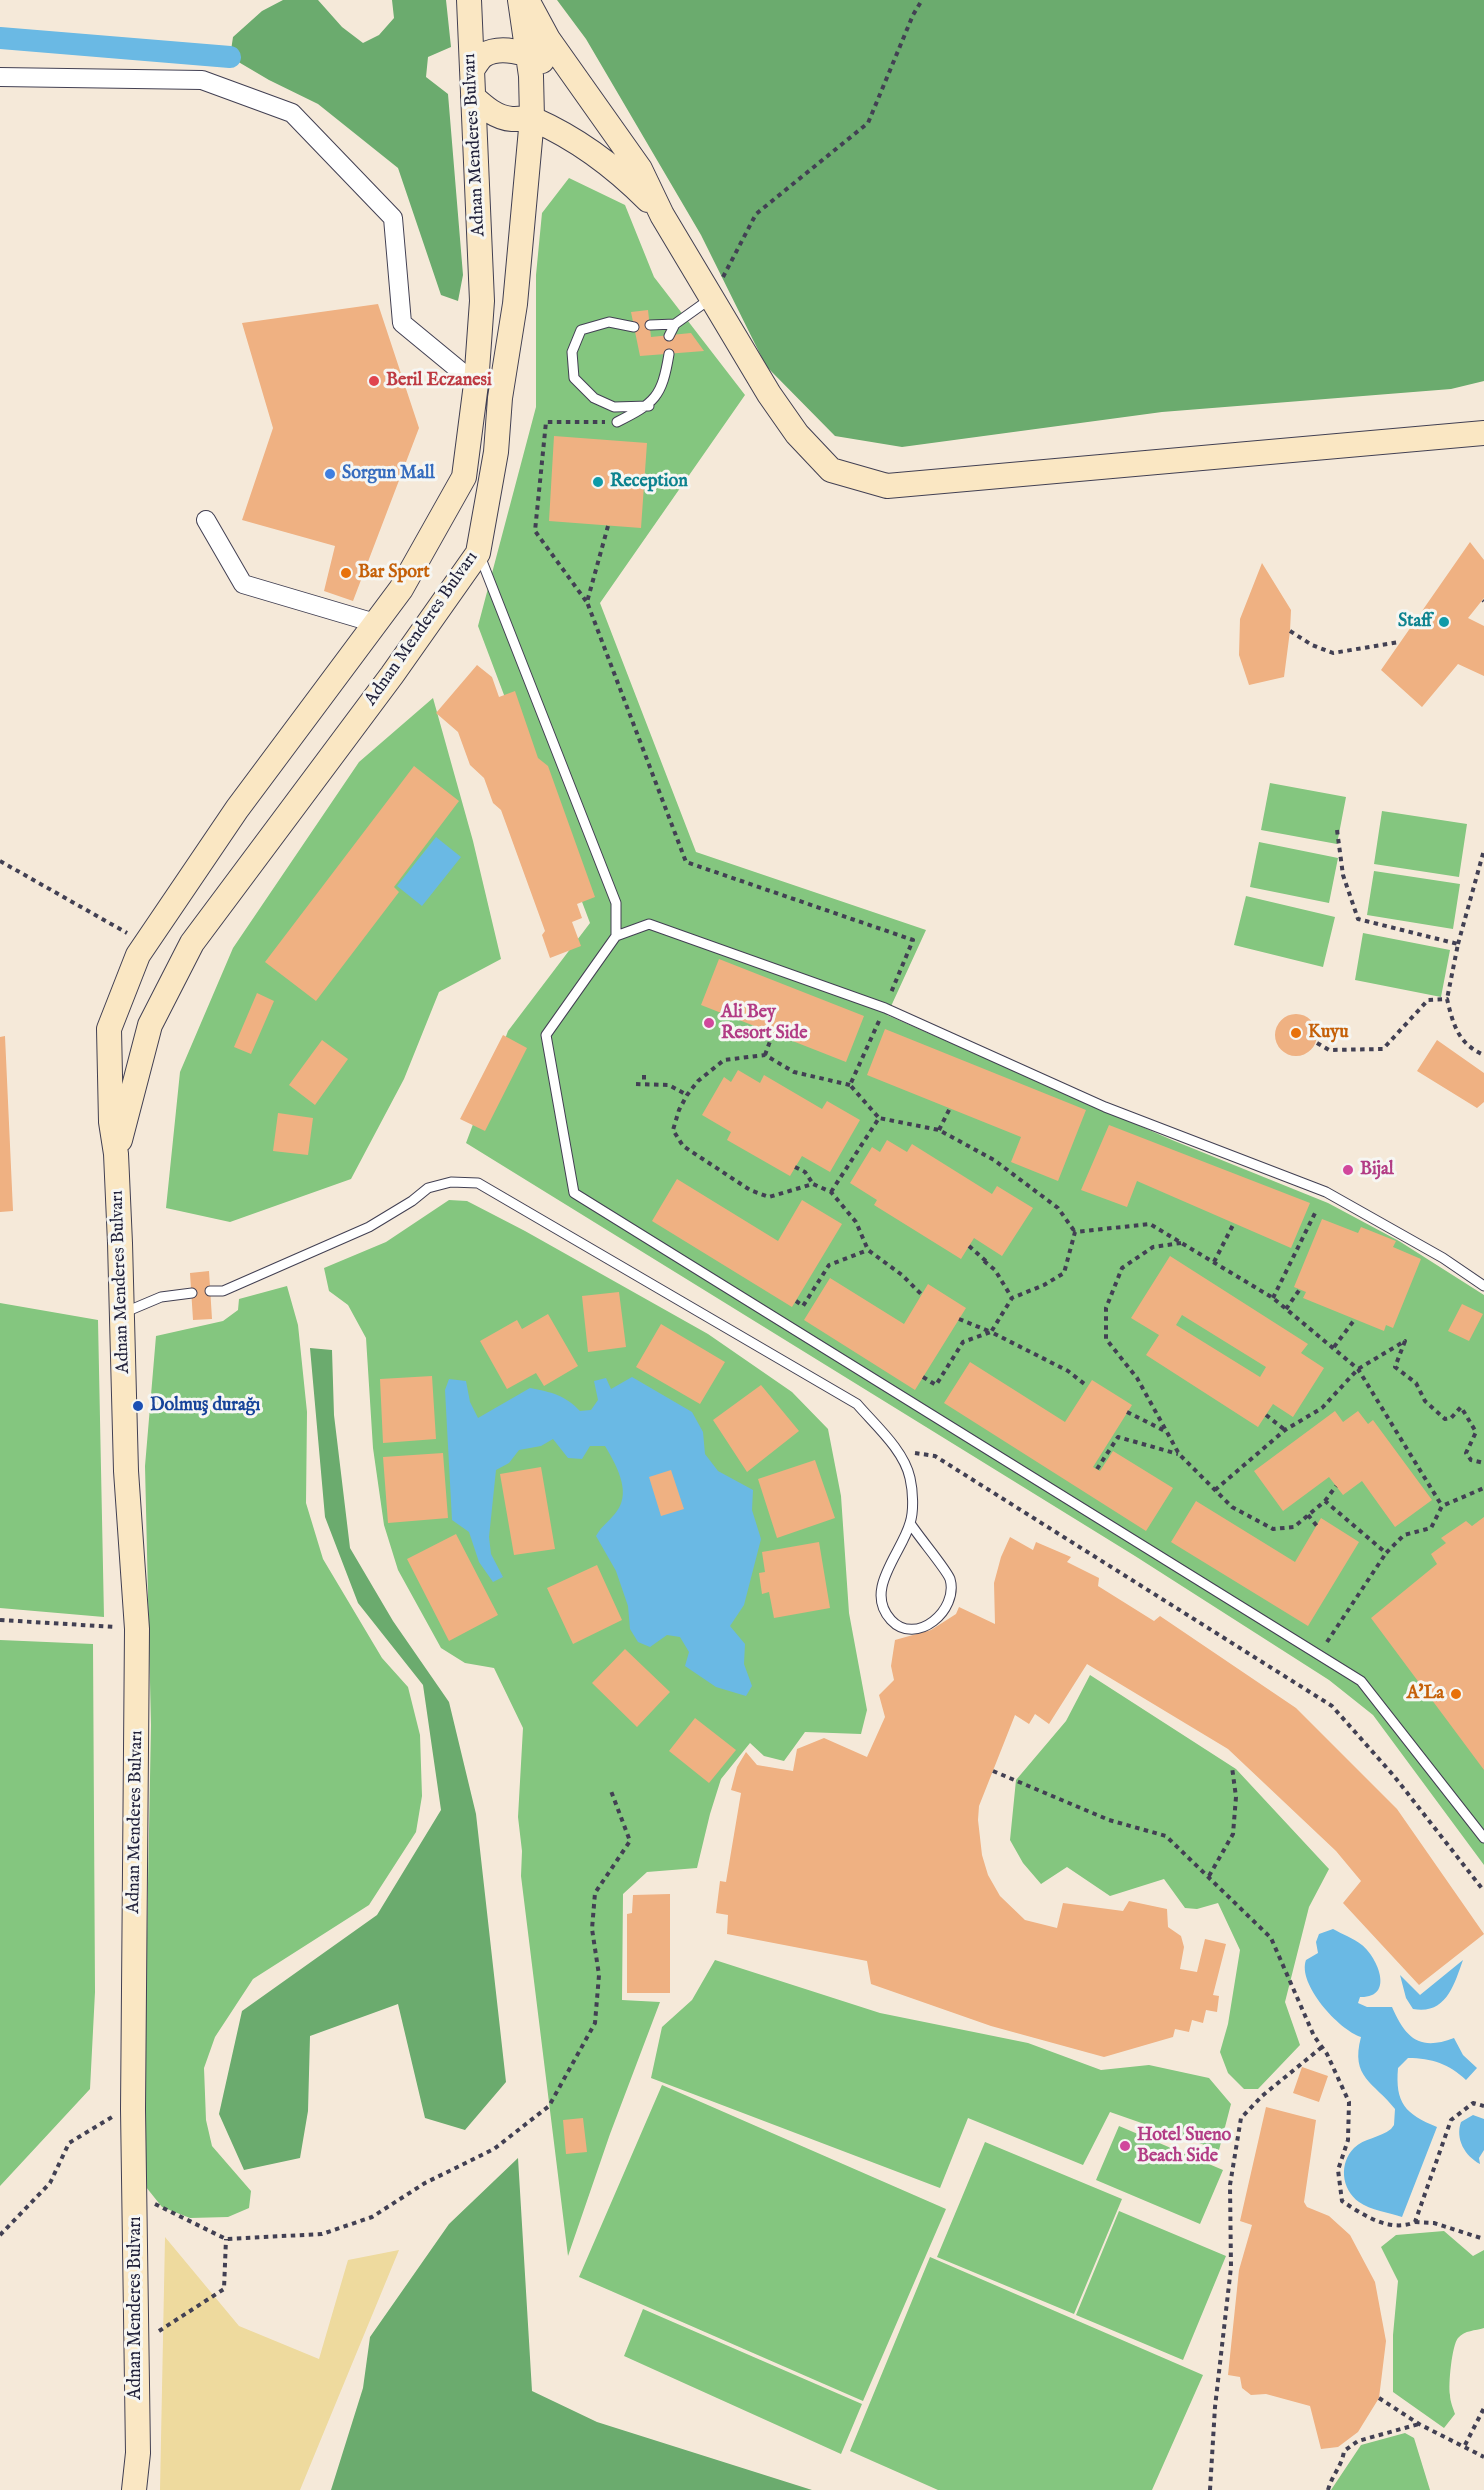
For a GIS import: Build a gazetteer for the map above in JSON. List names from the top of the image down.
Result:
{
  "streets": {
    "main road": ["Adnan Menderes Bulvarı"]
  },
  "places": [
    "Beril Eczanesi",
    "Sorgun Mall",
    "Reception",
    "Bar Sport",
    "Staff",
    "Ali Bey Resort Side",
    "Kuyu",
    "Bijal",
    "Dolmuş durağı",
    "A'La",
    "Hotel Sueno Beach Side"
  ]
}
